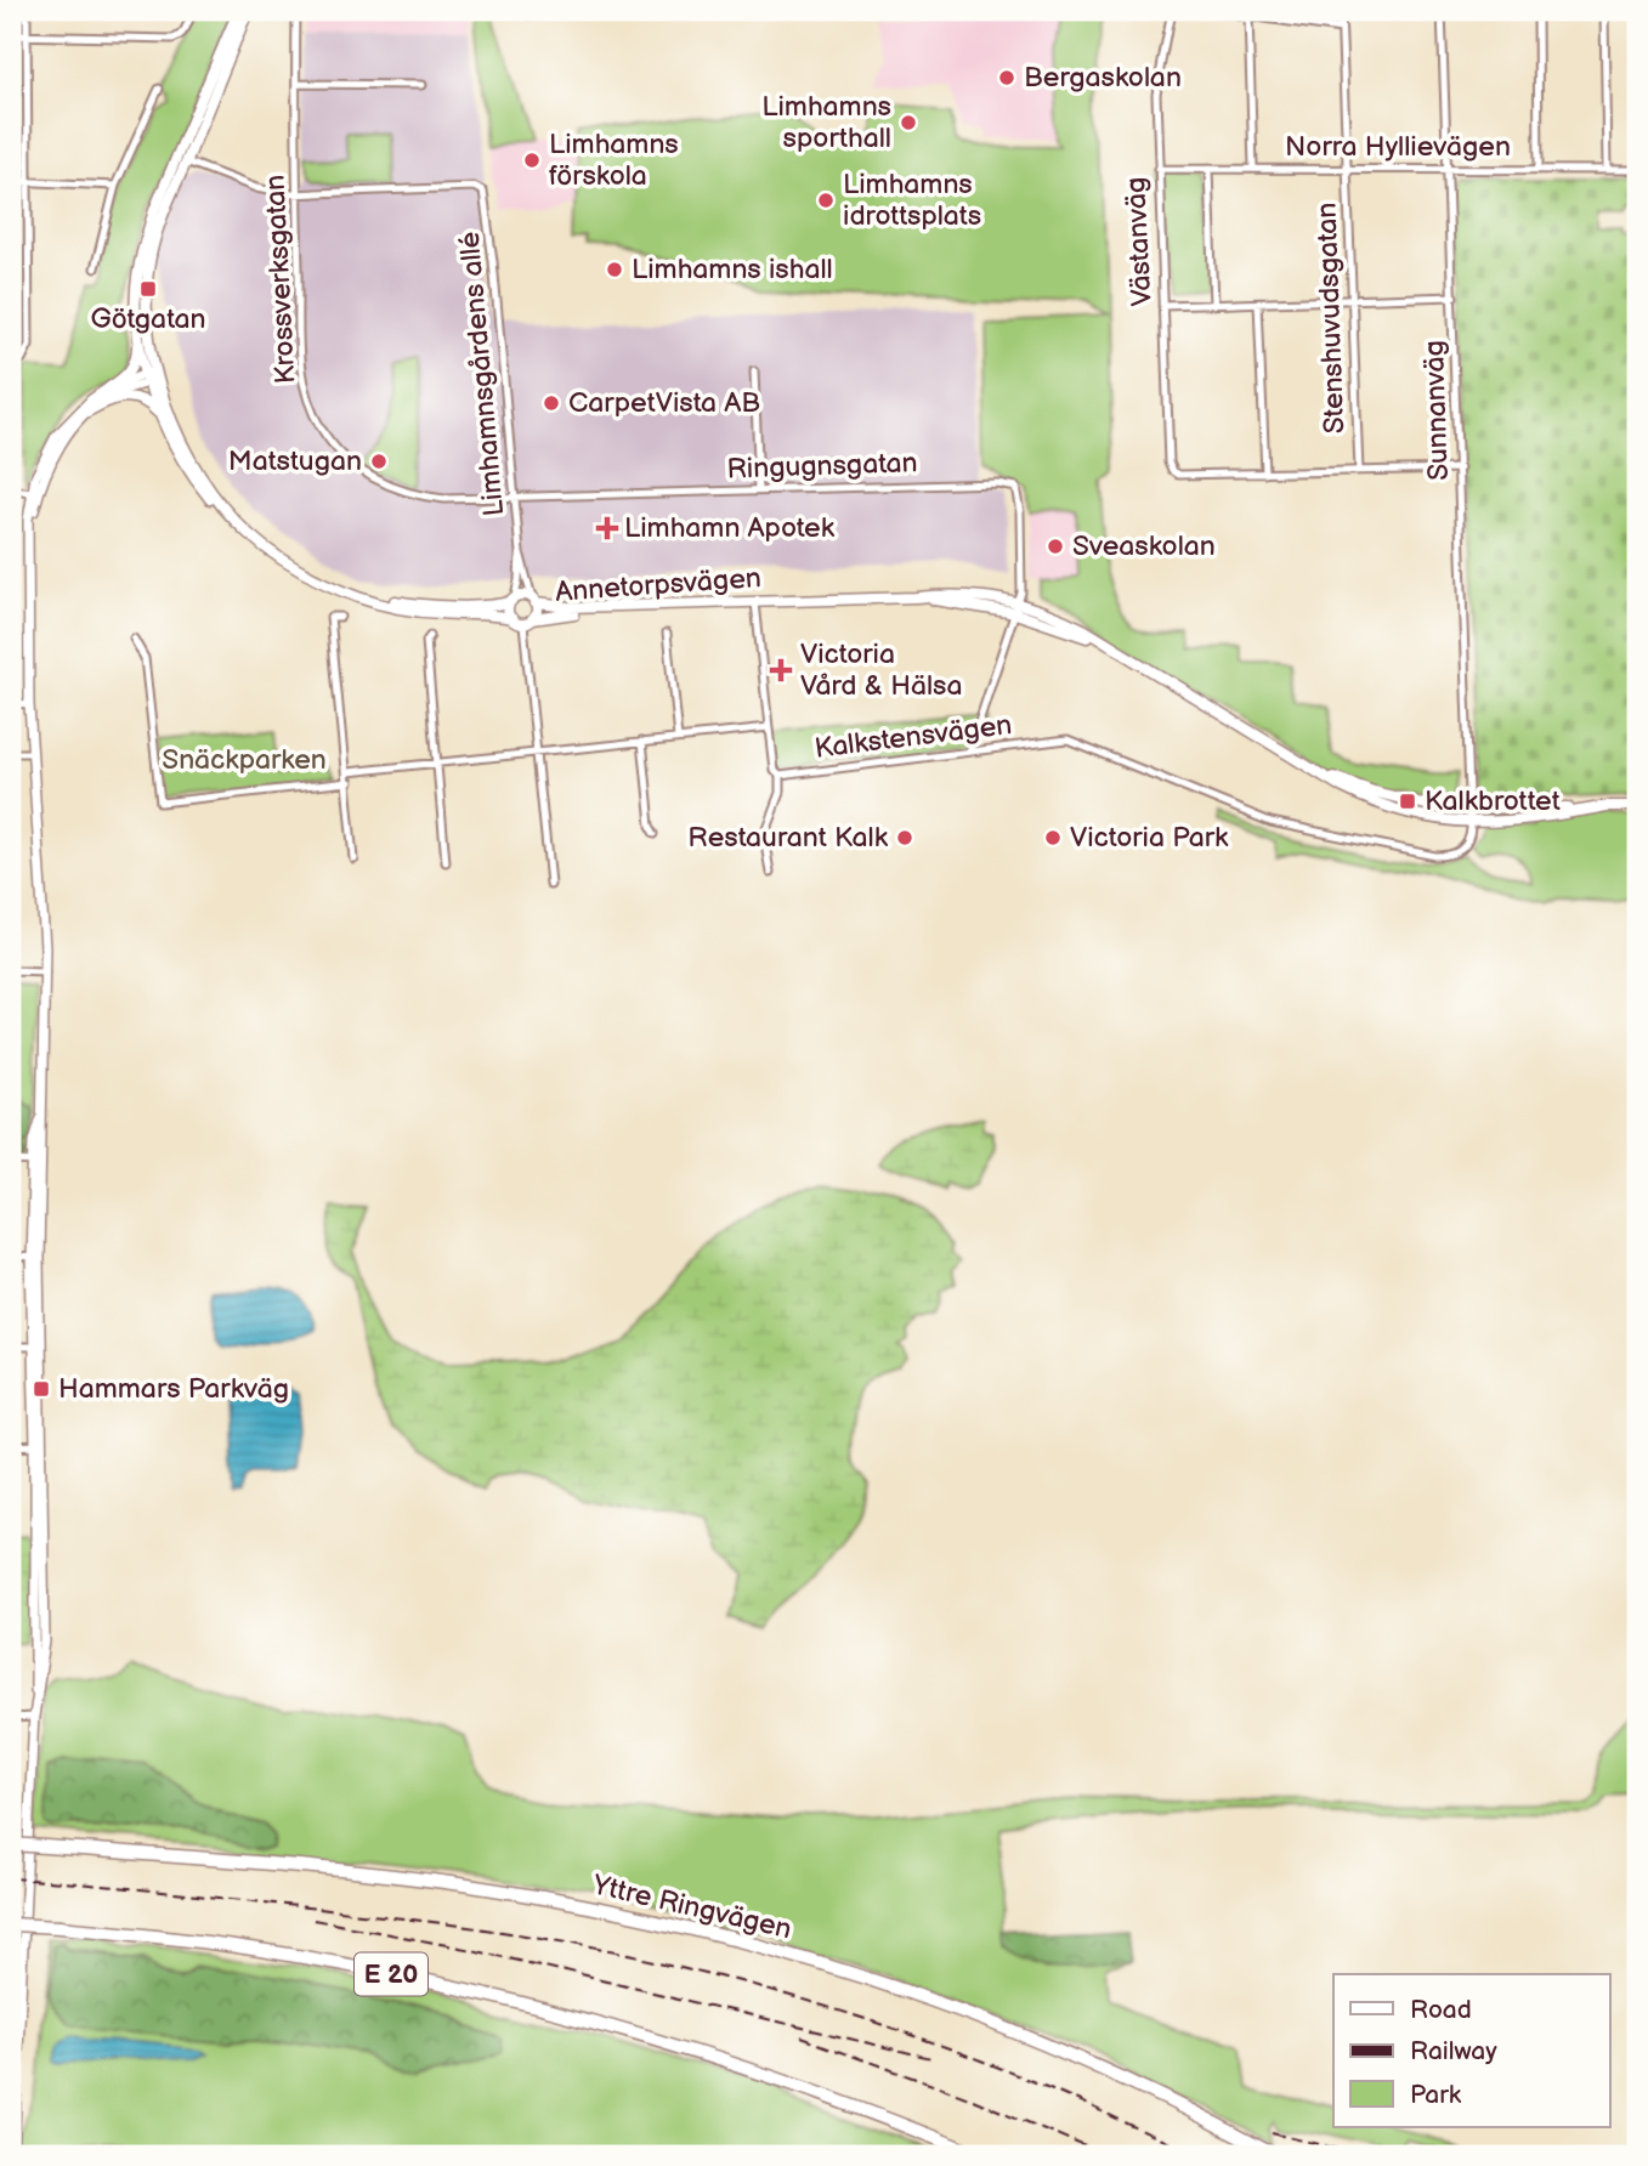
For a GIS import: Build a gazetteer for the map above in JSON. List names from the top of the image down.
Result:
{
  "streets": {
    "highway": ["Yttre Ringvägen", "E 20"],
    "main road": ["Annetorpsvägen"],
    "street": [
      "Norra Hyllievägen",
      "Västanväg",
      "Krossverksgatan",
      "Stenshuvudsgatan",
      "Limhamnsgårdens allé",
      "Sunnanväg",
      "Ringugnsgatan",
      "Kalkstensvägen"
    ]
  },
  "crossings": [
    ["Norra Hyllievägen", "Västanväg"],
    ["Norra Hyllievägen", "Stenshuvudsgatan"],
    ["Norra Hyllievägen", "Sunnanväg"],
    ["Krossverksgatan", "Limhamnsgårdens allé"],
    ["Krossverksgatan", "Ringugnsgatan"],
    ["Limhamnsgårdens allé", "Ringugnsgatan"],
    ["Limhamnsgårdens allé", "Annetorpsvägen"],
    ["Sunnanväg", "Annetorpsvägen"],
    ["Ringugnsgatan", "Annetorpsvägen"],
    ["Annetorpsvägen", "Kalkstensvägen"]
  ],
  "parks": ["Snäckparken"],
  "places": {
    "other": [
      "Bergaskolan",
      "Limhamns sporthall",
      "Limhamns förskola",
      "Limhamns idrottsplats",
      "Limhamns ishall",
      "CarpetVista AB",
      "Matstugan",
      "Sveaskolan",
      "Restaurant Kalk",
      "Victoria Park"
    ],
    "transit": ["Götgatan", "Kalkbrottet", "Hammars Parkväg"],
    "health": ["Limhamn Apotek", "Victoria Vård & Hälsa"]
  },
  "legend": ["Road", "Railway", "Park"]
}
